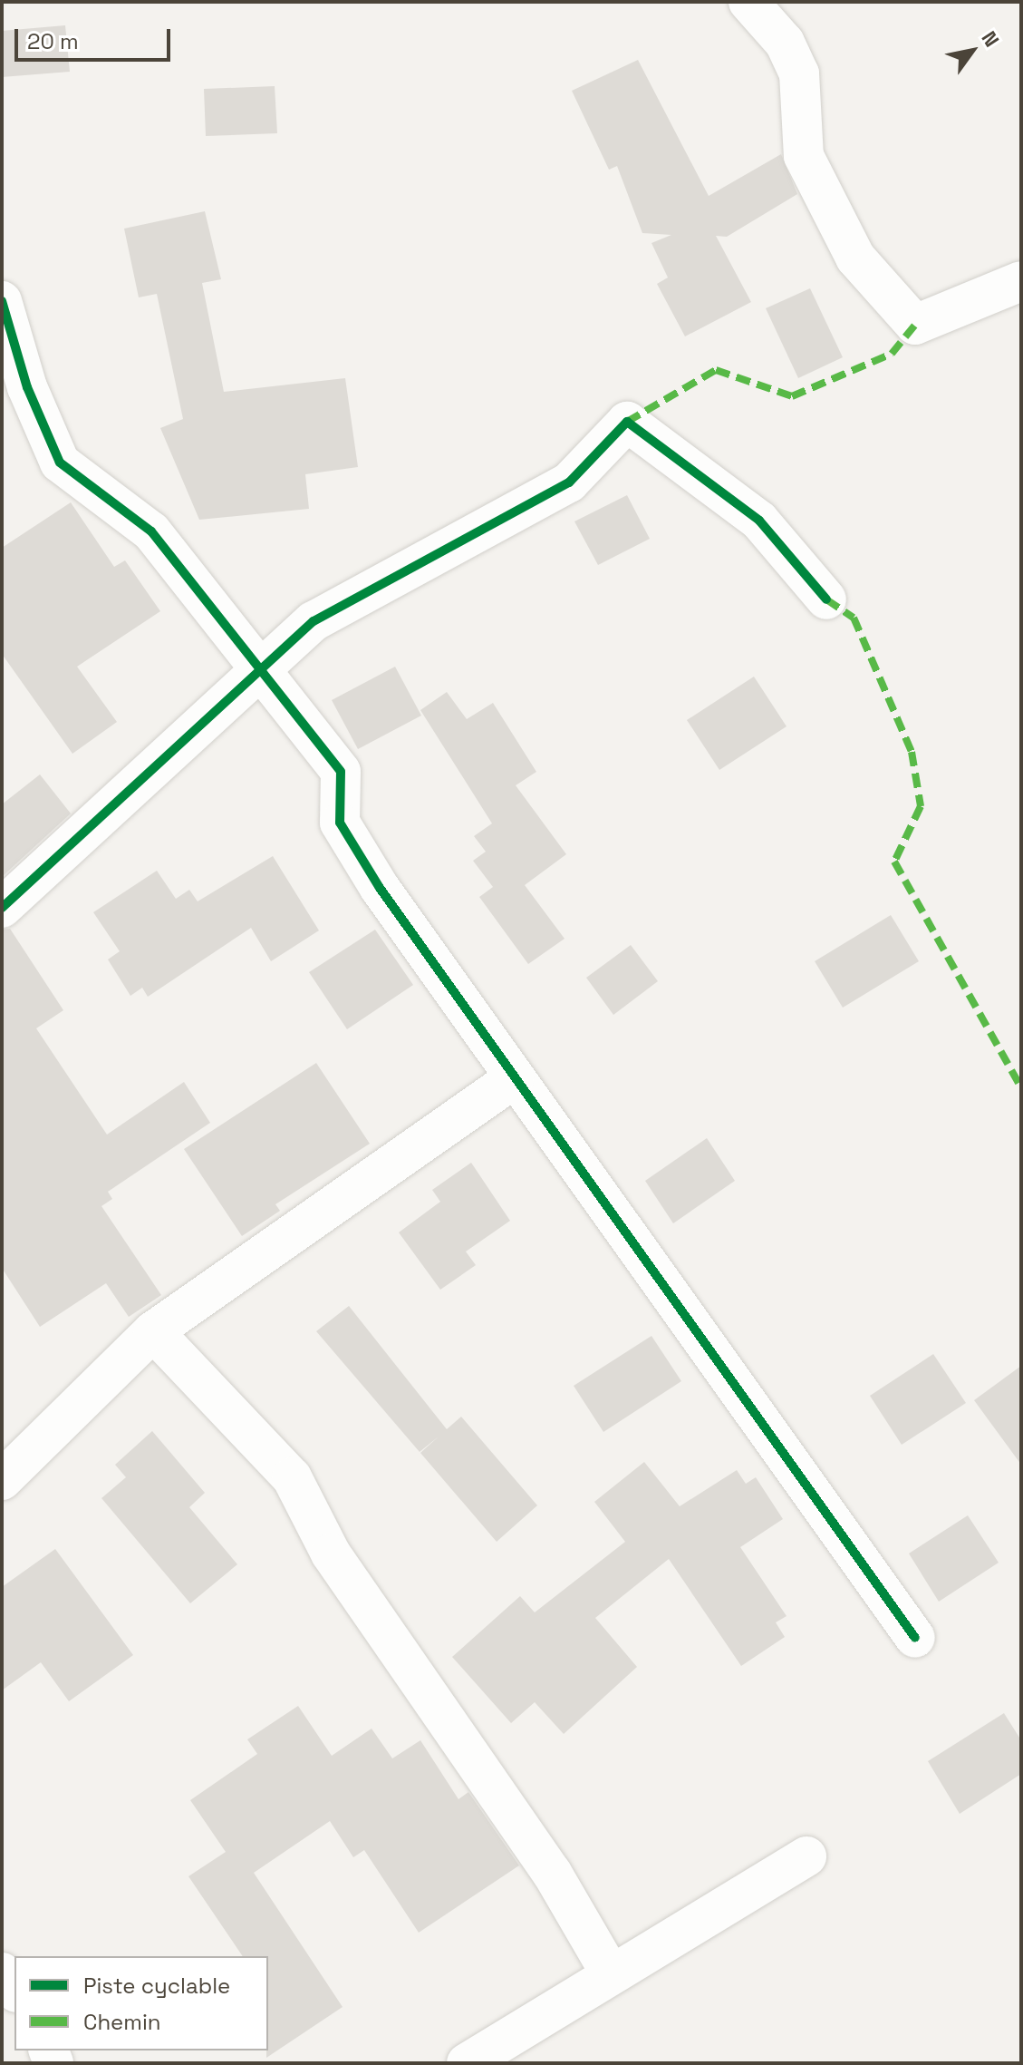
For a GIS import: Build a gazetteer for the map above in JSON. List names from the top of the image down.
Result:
{
  "legend": ["Piste cyclable", "Chemin"],
  "scale_bar": "20 m",
  "north": "top right"
}
